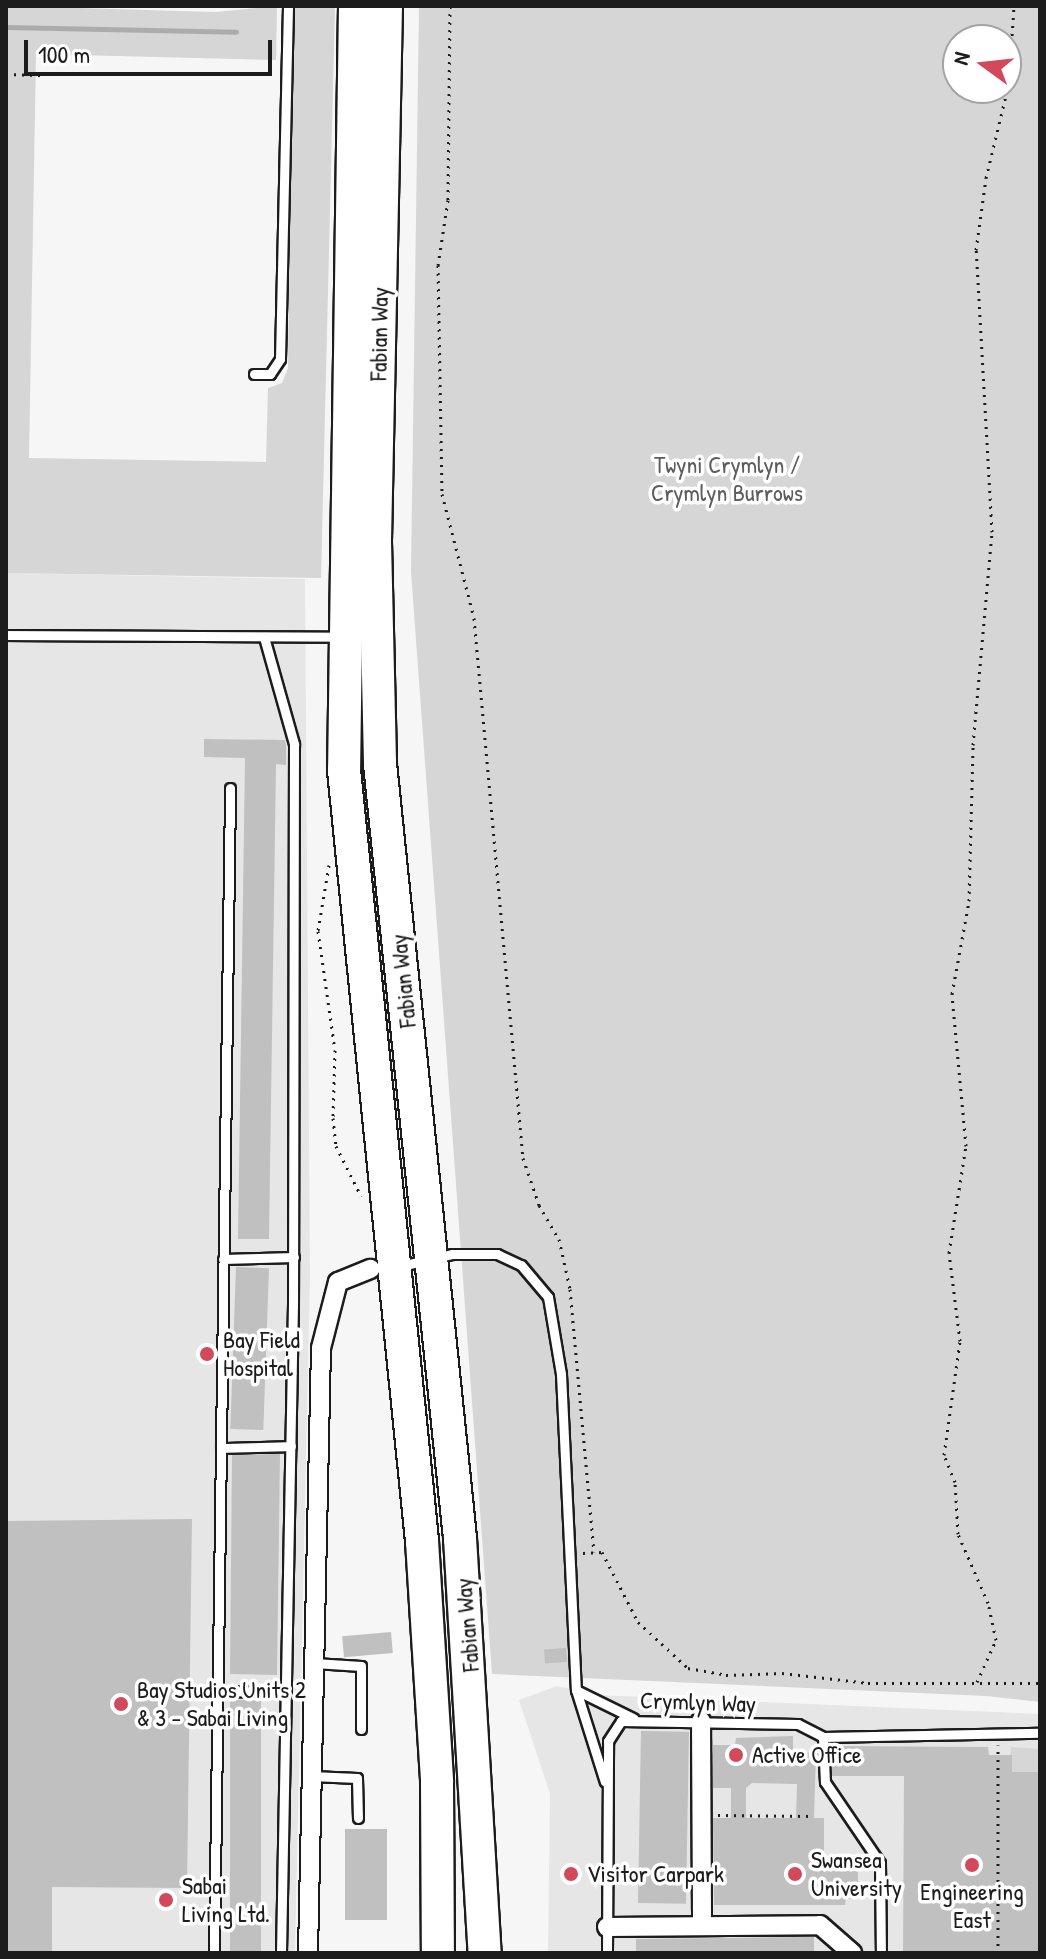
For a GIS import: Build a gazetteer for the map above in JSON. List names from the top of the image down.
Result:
{
  "streets": {
    "highway": ["Fabian Way"],
    "lane": ["Crymlyn Way"]
  },
  "parks": ["Twyni Crymlyn / Crymlyn Burrows"],
  "places": [
    "Bay Field Hospital",
    "Bay Studios Units 2 & 3 - Sabai Living",
    "Active Office",
    "Engineering East",
    "Visitor Carpark",
    "Swansea University",
    "Sabai Living Ltd."
  ],
  "scale_bar": "100 m",
  "north": "left"
}
